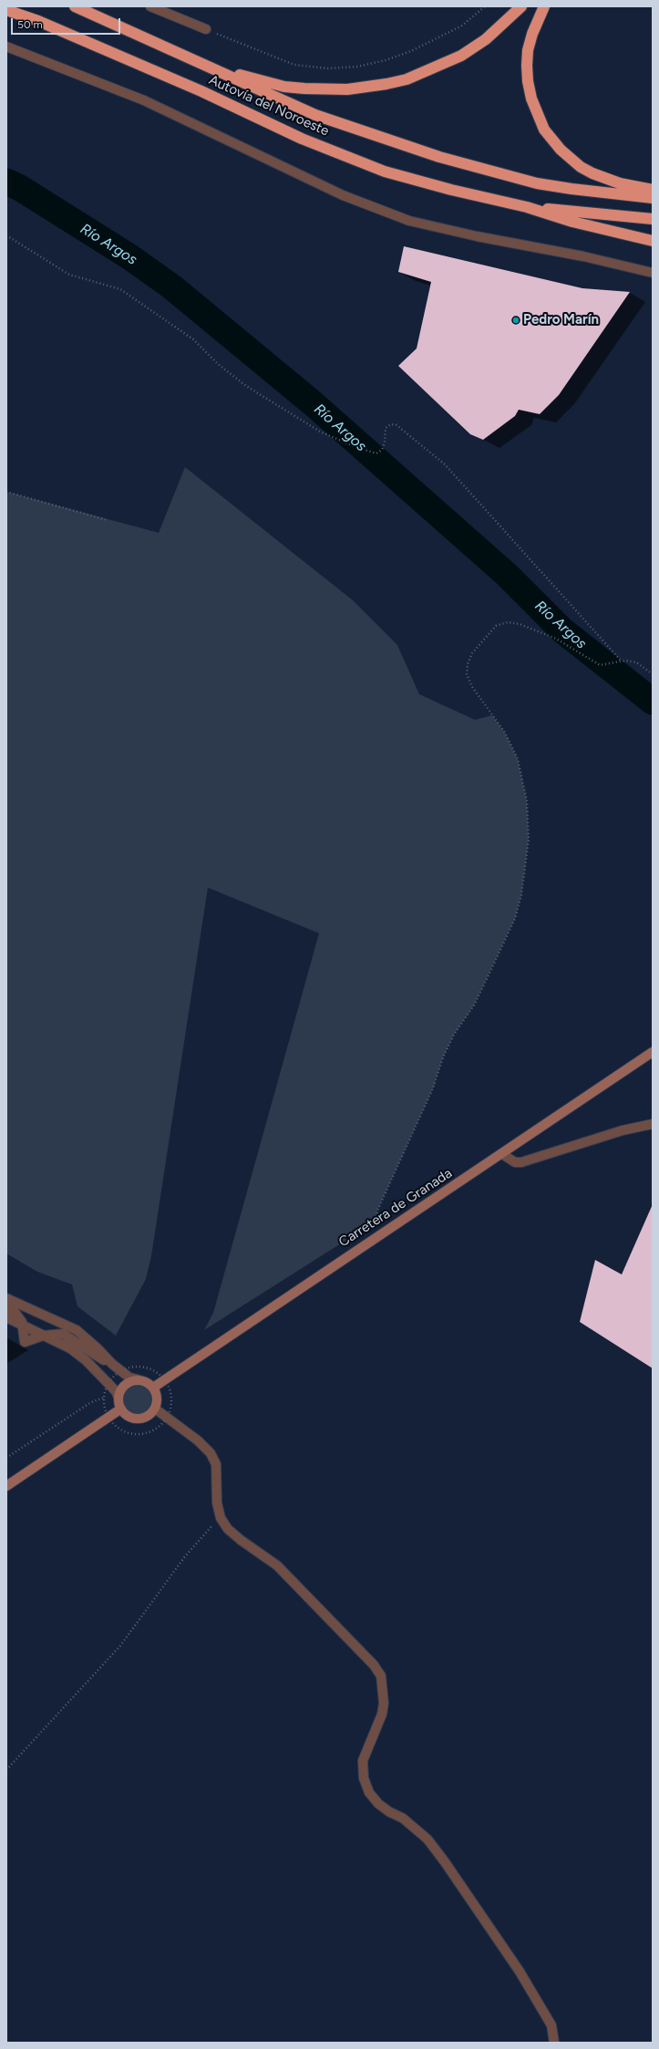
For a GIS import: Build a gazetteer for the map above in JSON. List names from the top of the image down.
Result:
{
  "streets": {
    "highway": ["Autovía del Noroeste"],
    "main road": ["Carretera de Granada"]
  },
  "water": ["Río Argos"],
  "places": ["Pedro Marín"],
  "scale_bar": "50 m"
}
